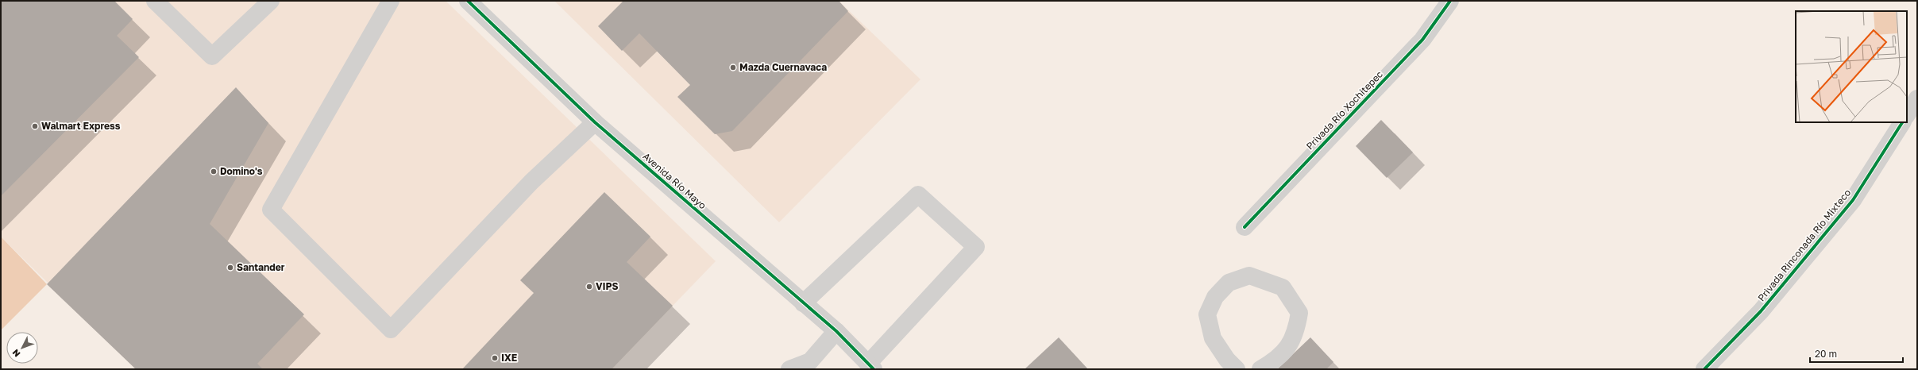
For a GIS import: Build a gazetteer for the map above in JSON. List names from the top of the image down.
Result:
{
  "streets": {
    "street": ["Privada Río Xochitepec", "Avenida Río Mayo", "Privada Rinconada Río Mixteco"]
  },
  "places": [
    "Mazda Cuernavaca",
    "Walmart Express",
    "Domino's",
    "Santander",
    "VIPS",
    "IXE"
  ],
  "scale_bar": "20 m",
  "north": "bottom left"
}
